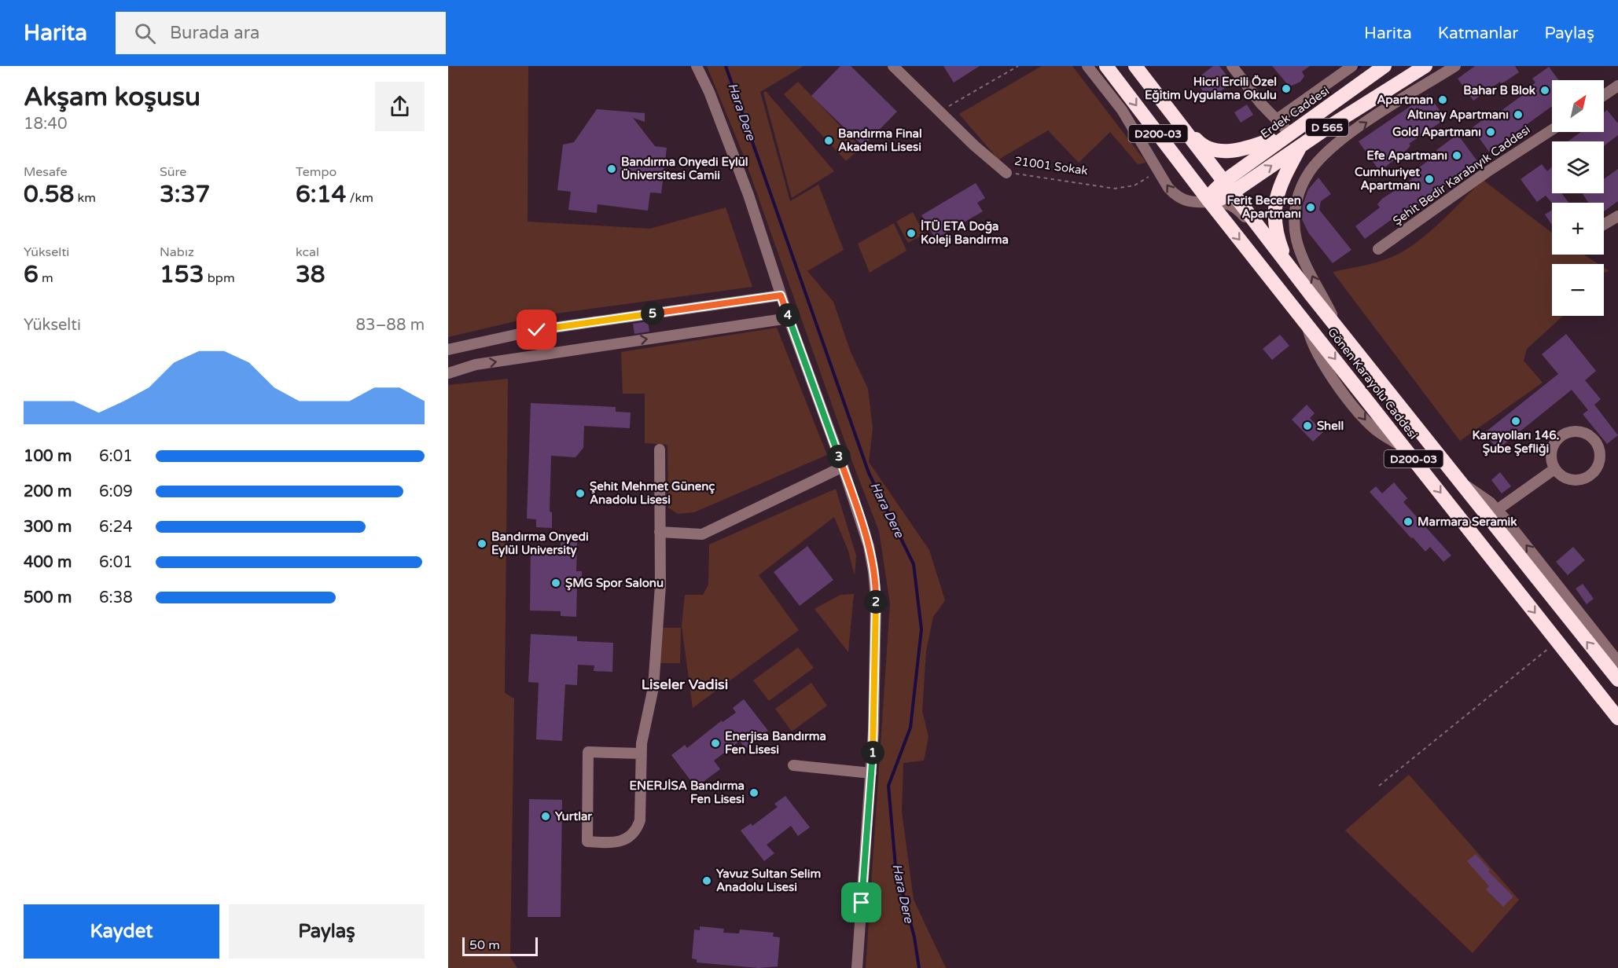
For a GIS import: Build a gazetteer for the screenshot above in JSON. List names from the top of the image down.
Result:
{
  "streets": {
    "highway": [
      "Erdek Caddesi",
      "D 565",
      "D200-03",
      "Gönen Karayolu Caddesi"
    ],
    "street": ["21001 Sokak", "Şehit Bedir Karabıyık Caddesi"]
  },
  "crossings": [
    ["Erdek Caddesi", "D 565"],
    ["Erdek Caddesi", "Gönen Karayolu Caddesi"],
    ["D 565", "Gönen Karayolu Caddesi"]
  ],
  "districts": ["Liseler Vadisi"],
  "water": ["Hara Dere"],
  "places": [
    "Hicri Ercili Özel Eğitim Uygulama Okulu",
    "Bahar B Blok",
    "Apartman",
    "Altınay Apartmanı",
    "Gold Apartmanı",
    "Bandırma Final Akademi Lisesi",
    "Efe Apartmanı",
    "Bandırma Onyedi Eylül Üniversitesi Camii",
    "Cumhuriyet Apartmanı",
    "Ferit Beceren Apartmanı",
    "İTÜ ETA Doğa Koleji Bandırma",
    "Karayolları 146. Şube Şefliği",
    "Shell",
    "Şehit Mehmet Günenç Anadolu Lisesi",
    "Marmara Seramik",
    "Bandırma Onyedi Eylül University",
    "ŞMG Spor Salonu",
    "Enerjisa Bandırma Fen Lisesi",
    "ENERJİSA Bandırma Fen Lisesi",
    "Yurtlar",
    "Yavuz Sultan Selim Anadolu Lisesi"
  ],
  "scale_bar": "50 m",
  "north": "top right",
  "page": {
    "header": "Harita",
    "search": "Burada ara",
    "nav": ["Harita", "Katmanlar", "Paylaş"],
    "heading": ["Akşam koşusu", "18:40"],
    "map_buttons": ["+", "−"],
    "stats": [
      ["Mesafe", "0.58 km"],
      ["Süre", "3:37"],
      ["Tempo", "6:14 /km"],
      ["Yükselti", "6 m"],
      ["Nabız", "153 bpm"],
      ["kcal", "38"]
    ],
    "pins": [
      "5",
      "4",
      "3",
      "2",
      "1"
    ],
    "chart": ["Yükselti", "83–88 m"],
    "list": [
      {
        "name": "100 m",
        "note": "6:01"
      },
      {
        "name": "200 m",
        "note": "6:09"
      },
      {
        "name": "300 m",
        "note": "6:24"
      },
      {
        "name": "400 m",
        "note": "6:01"
      },
      {
        "name": "500 m",
        "note": "6:38"
      }
    ],
    "buttons": ["Kaydet", "Paylaş"],
    "scale": "50 m"
  }
}
